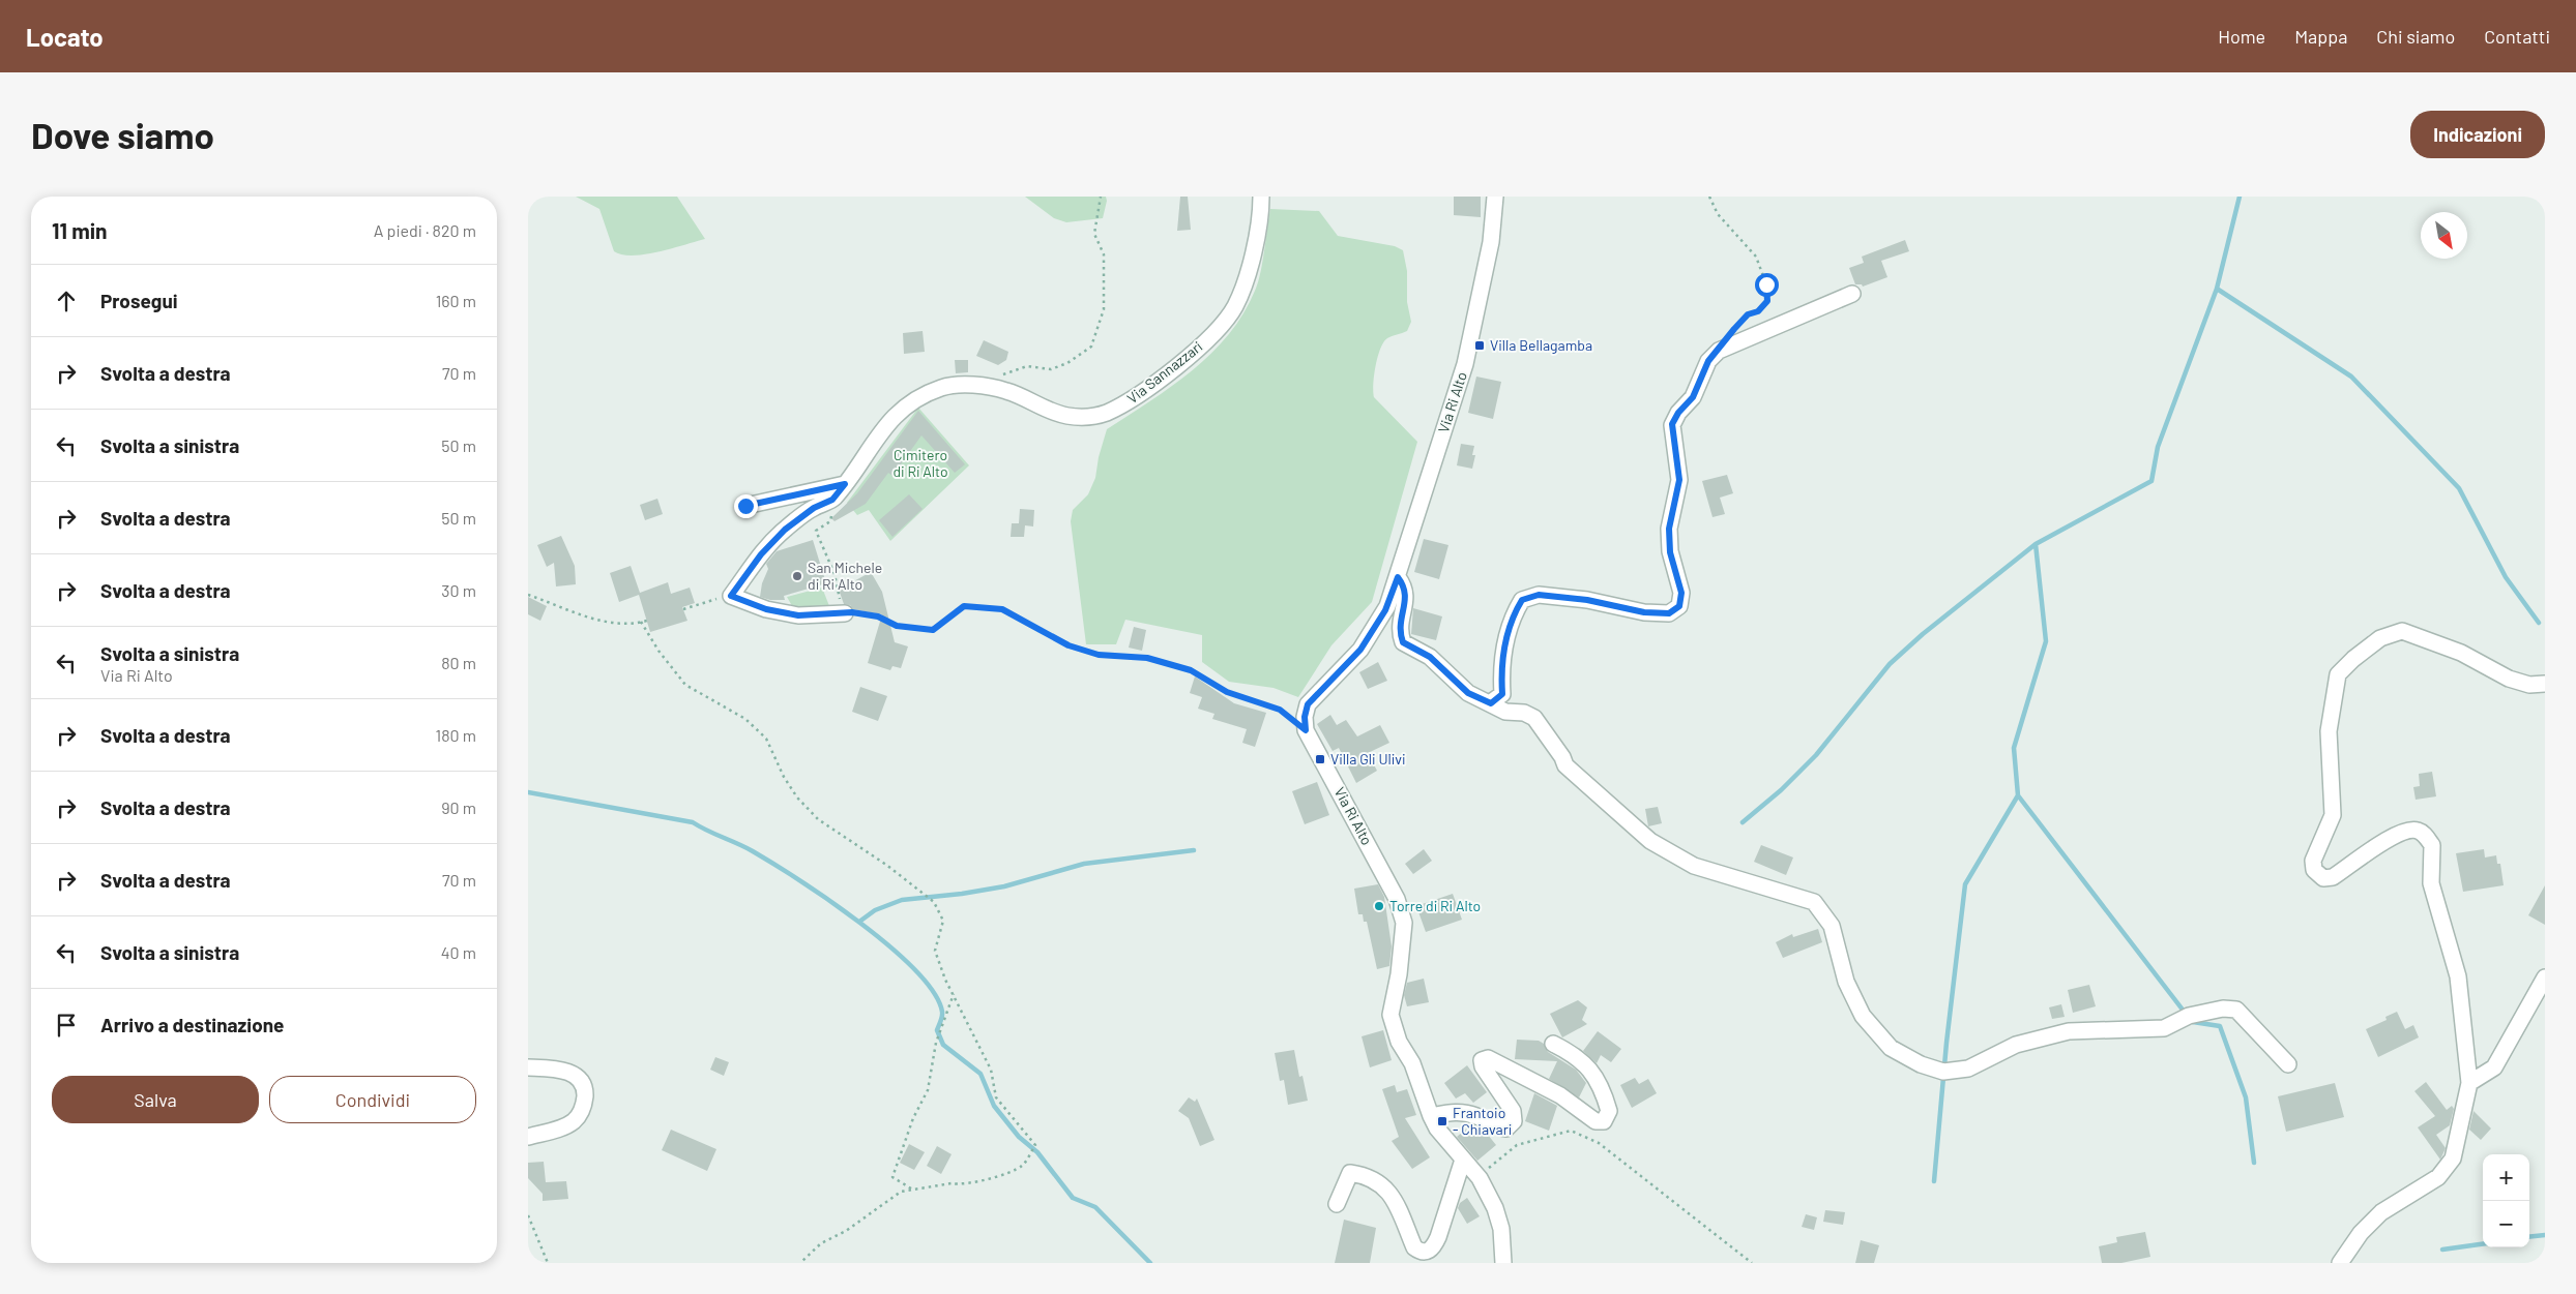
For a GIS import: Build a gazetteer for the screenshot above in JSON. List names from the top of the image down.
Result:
{
  "streets": {
    "street": ["Via Sannazzari", "Via Ri Alto"]
  },
  "parks": ["Cimitero di Ri Alto"],
  "places": {
    "transit": ["Villa Bellagamba", "Villa Gli Ulivi", "Frantoio - Chiavari"],
    "other": ["San Michele di Ri Alto", "Torre di Ri Alto"]
  },
  "north": "bottom right",
  "page": {
    "header": "Locato",
    "nav": [
      "Home",
      "Mappa",
      "Chi siamo",
      "Contatti"
    ],
    "buttons": [
      "Indicazioni",
      ["Salva", "Condividi"]
    ],
    "title": "Dove siamo",
    "heading": ["11 min", "A piedi · 820 m"],
    "list": [
      ["Prosegui", "160 m"],
      ["Svolta a destra", "70 m"],
      ["Svolta a sinistra", "50 m"],
      ["Svolta a destra", "50 m"],
      ["Svolta a destra", "30 m"],
      ["Svolta a sinistra", "Via Ri Alto", "80 m"],
      ["Svolta a destra", "180 m"],
      ["Svolta a destra", "90 m"],
      ["Svolta a destra", "70 m"],
      ["Svolta a sinistra", "40 m"],
      "Arrivo a destinazione"
    ],
    "map_buttons": ["+", "−"]
  }
}
